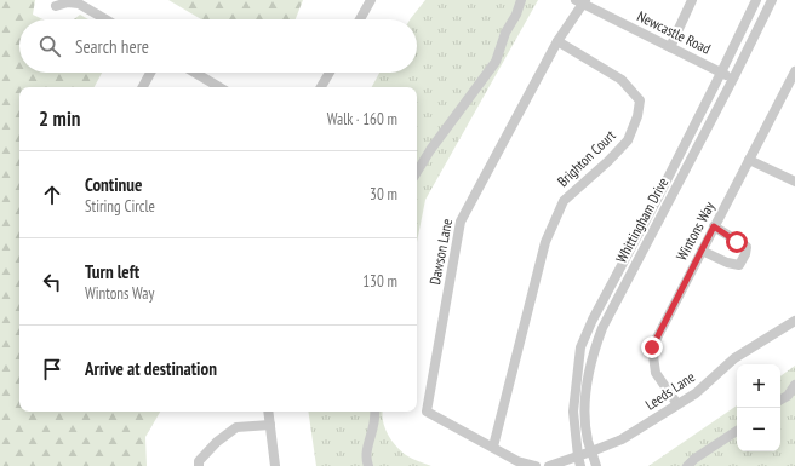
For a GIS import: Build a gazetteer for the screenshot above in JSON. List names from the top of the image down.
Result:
{
  "streets": {
    "street": [
      "Newcastle Road",
      "Brighton Court",
      "Whittingham Drive",
      "Wintons Way",
      "Dawson Lane",
      "Leeds Lane"
    ]
  },
  "crossings": [
    ["Newcastle Road", "Whittingham Drive"],
    ["Newcastle Road", "Dawson Lane"],
    ["Brighton Court", "Dawson Lane"],
    ["Whittingham Drive", "Leeds Lane"],
    ["Wintons Way", "Leeds Lane"]
  ],
  "page": {
    "search": "Search here",
    "heading": ["2 min", "Walk · 160 m"],
    "list": [
      ["Continue", "Stiring Circle", "30 m"],
      ["Turn left", "Wintons Way", "130 m"],
      "Arrive at destination"
    ],
    "map_buttons": ["+", "−"]
  }
}
